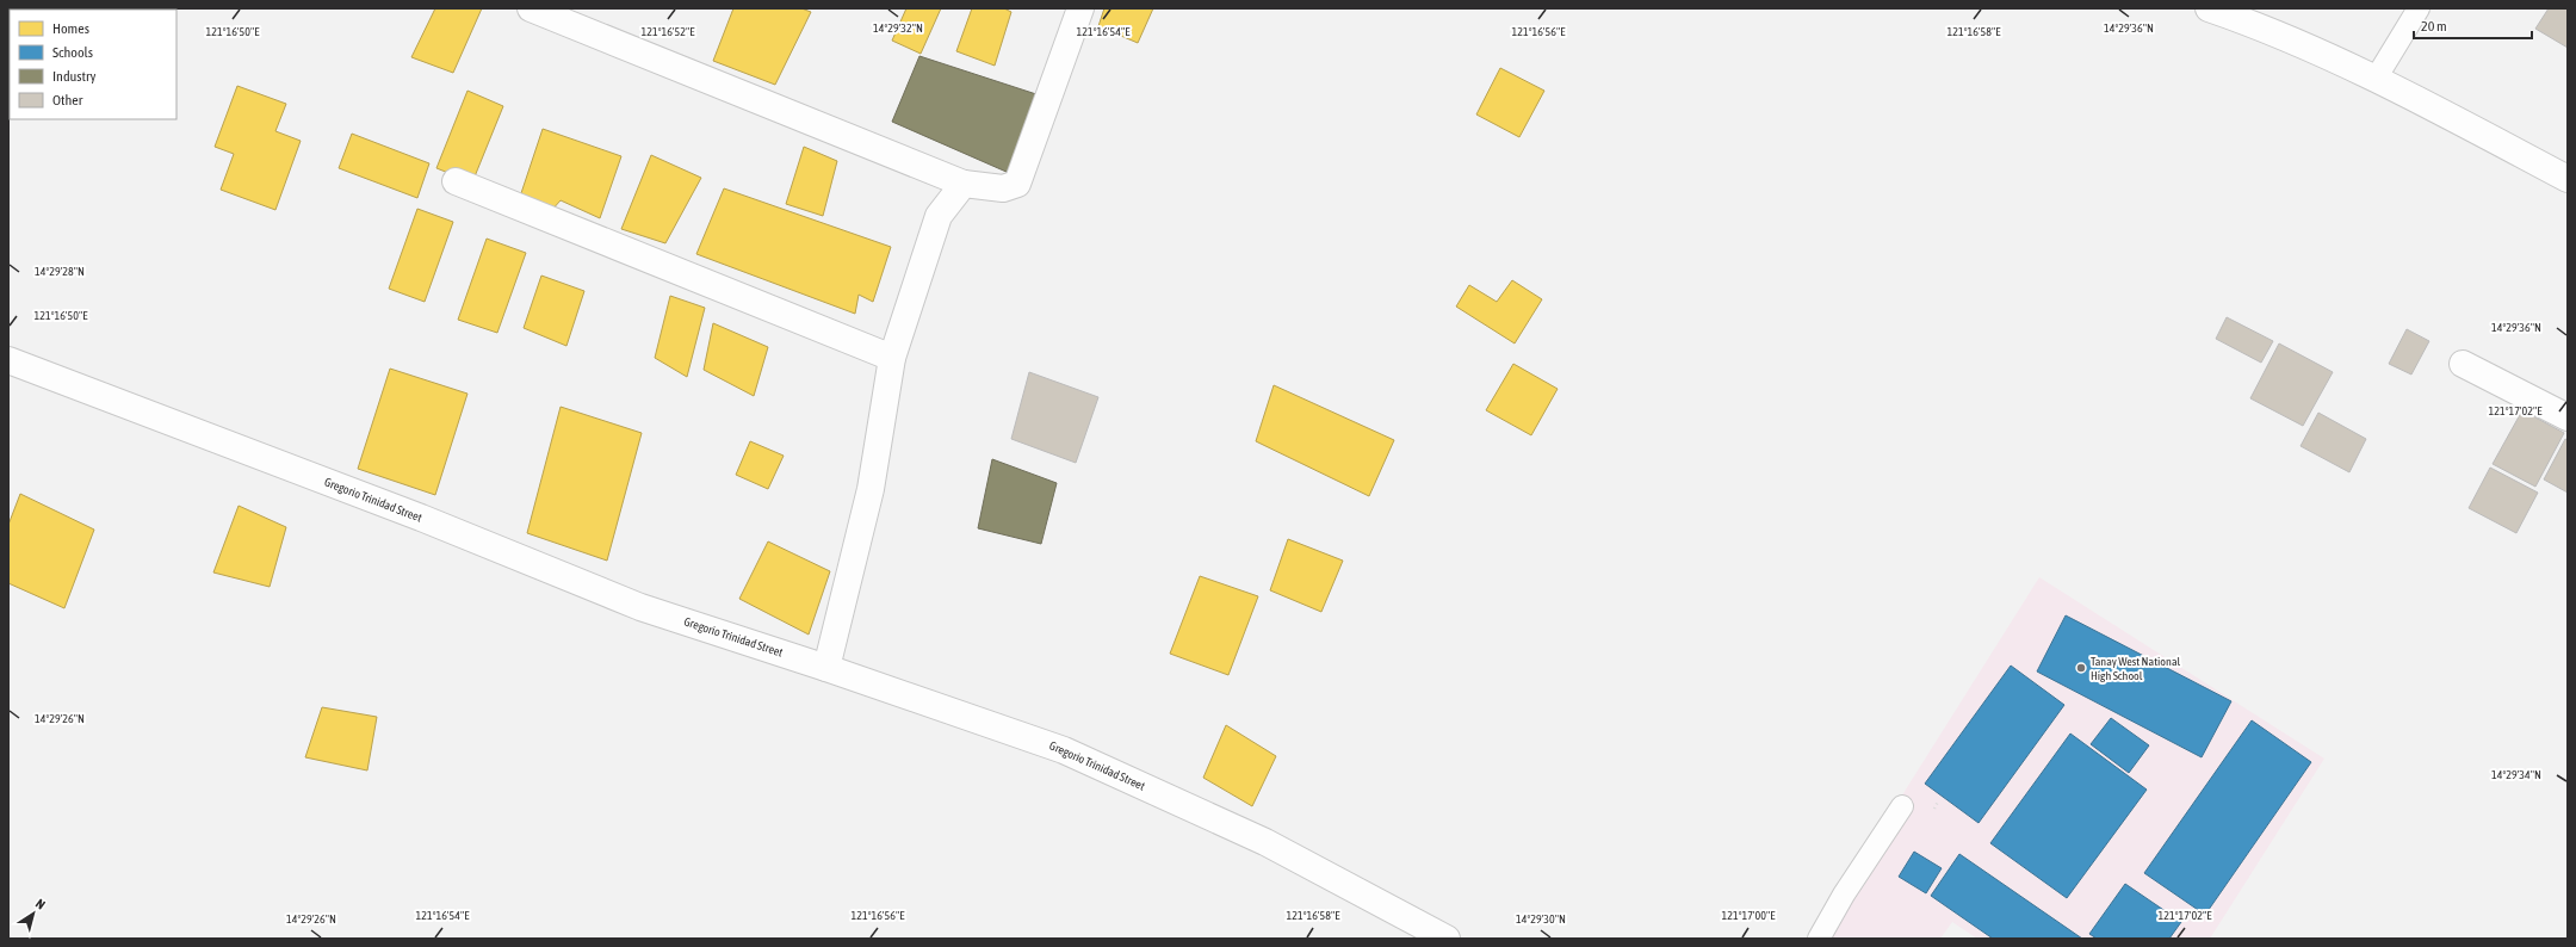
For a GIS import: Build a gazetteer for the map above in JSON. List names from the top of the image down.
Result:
{
  "streets": {
    "street": ["Gregorio Trinidad Street"]
  },
  "places": ["Tanay West National High School"],
  "legend": [
    "Homes",
    "Schools",
    "Industry",
    "Other"
  ],
  "scale_bar": "20 m",
  "north": "top right",
  "coordinates": [
    "14°29'32\"N",
    "14°29'36\"N",
    "121°16'50\"E",
    "121°16'52\"E",
    "121°16'54\"E",
    "121°16'56\"E",
    "121°16'58\"E",
    "14°29'28\"N",
    "121°17'02\"E",
    "14°29'26\"N",
    "14°29'34\"N",
    "121°17'00\"E",
    "14°29'30\"N"
  ]
}
